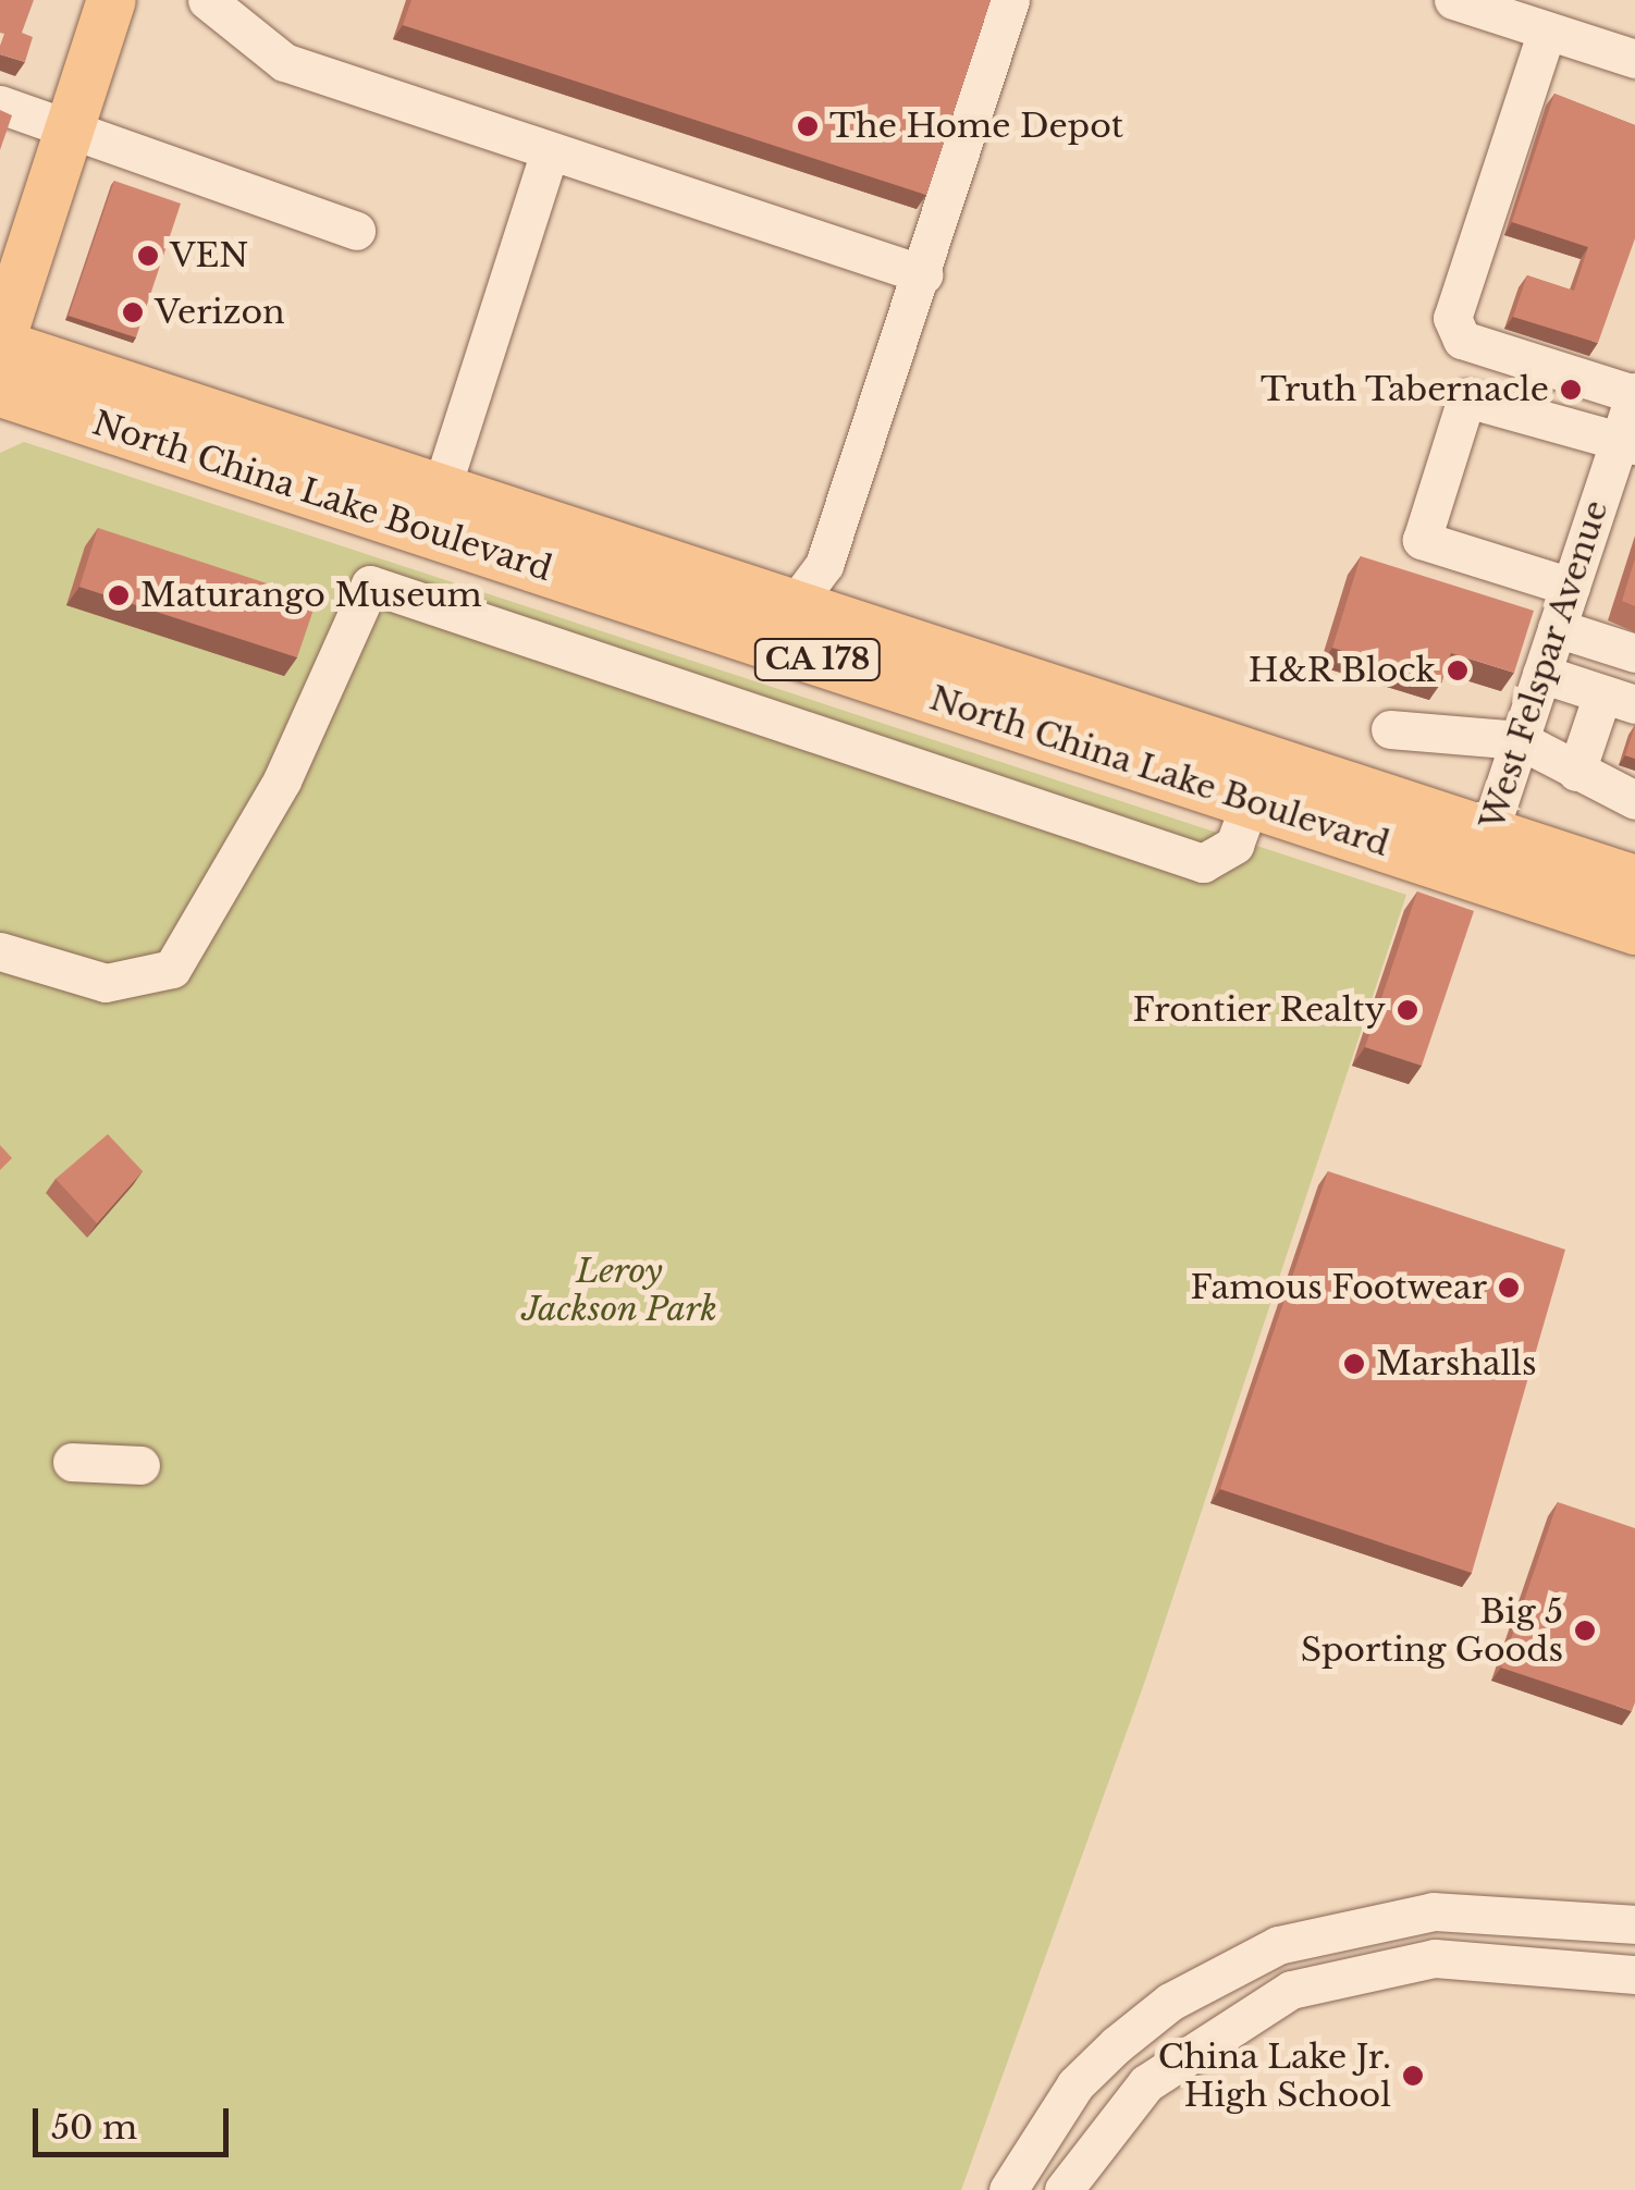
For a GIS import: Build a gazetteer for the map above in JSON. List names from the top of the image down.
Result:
{
  "streets": {
    "main road": ["North China Lake Boulevard", "CA 178"],
    "street": ["West Felspar Avenue"]
  },
  "crossings": [
    ["North China Lake Boulevard", "West Felspar Avenue"]
  ],
  "parks": ["Leroy Jackson Park"],
  "places": [
    "The Home Depot",
    "VEN",
    "Verizon",
    "Truth Tabernacle",
    "Maturango Museum",
    "H&R Block",
    "Frontier Realty",
    "Famous Footwear",
    "Marshalls",
    "Big 5 Sporting Goods",
    "China Lake Jr. High School"
  ],
  "scale_bar": "50 m"
}
